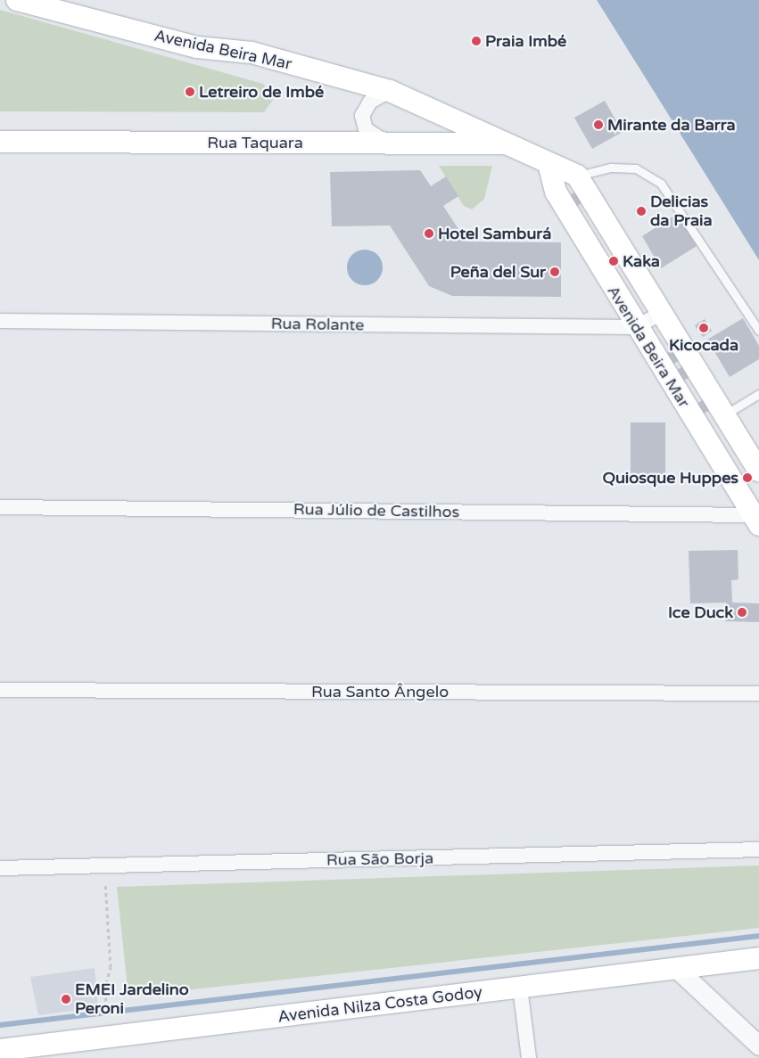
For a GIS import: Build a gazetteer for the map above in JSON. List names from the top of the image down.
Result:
{
  "streets": {
    "main road": ["Avenida Beira Mar", "Rua Taquara", "Avenida Nilza Costa Godoy"],
    "street": [
      "Rua Rolante",
      "Rua Júlio de Castilhos",
      "Rua Santo Ângelo",
      "Rua São Borja"
    ]
  },
  "crossings": [
    ["Avenida Beira Mar", "Rua Taquara"],
    ["Avenida Beira Mar", "Rua Rolante"],
    ["Avenida Beira Mar", "Rua Júlio de Castilhos"]
  ],
  "places": [
    "Praia Imbé",
    "Letreiro de Imbé",
    "Mirante da Barra",
    "Delicias da Praia",
    "Hotel Samburá",
    "Kaka",
    "Peña del Sur",
    "Kicocada",
    "Quiosque Huppes",
    "Ice Duck",
    "EMEI Jardelino Peroni"
  ]
}
